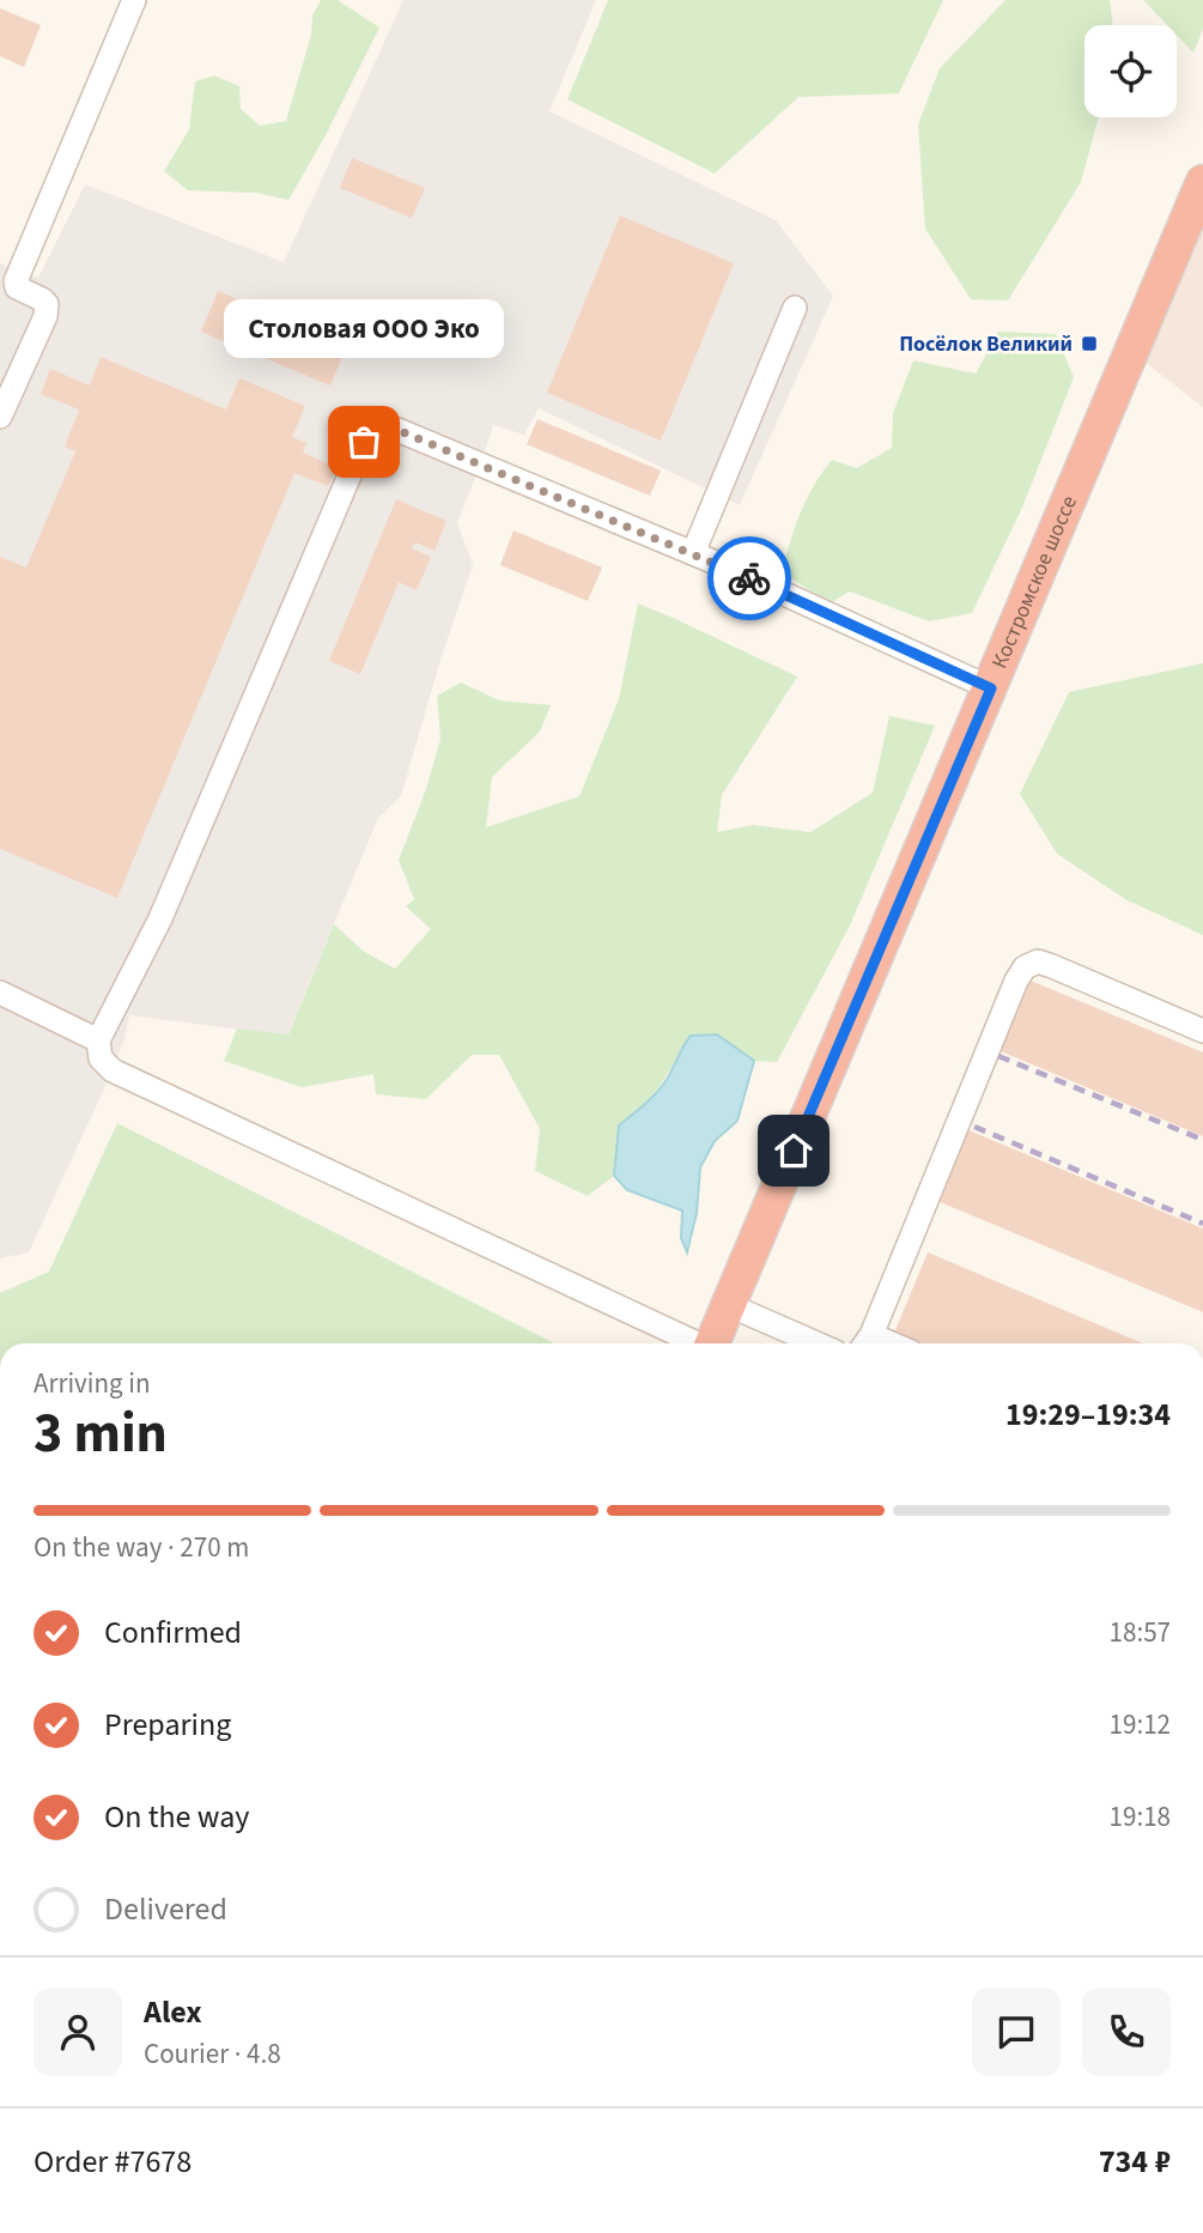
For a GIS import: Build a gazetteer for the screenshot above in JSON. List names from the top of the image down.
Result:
{
  "streets": {
    "highway": ["Костромское шоссе"]
  },
  "places": {
    "transit": ["Посёлок Великий"],
    "other": ["Столовая ООО Эко"]
  },
  "page": {
    "bubble": "Столовая ООО Эко",
    "heading": ["3 min", "Arriving in", "19:29–19:34"],
    "panel": [
      "Alex",
      "Courier · 4.8",
      "Order #7678",
      "734 ₽"
    ],
    "bar": "On the way · 270 m",
    "list": [
      ["Confirmed", "18:57"],
      ["Preparing", "19:12"],
      ["On the way", "19:18"],
      "Delivered"
    ]
  }
}
